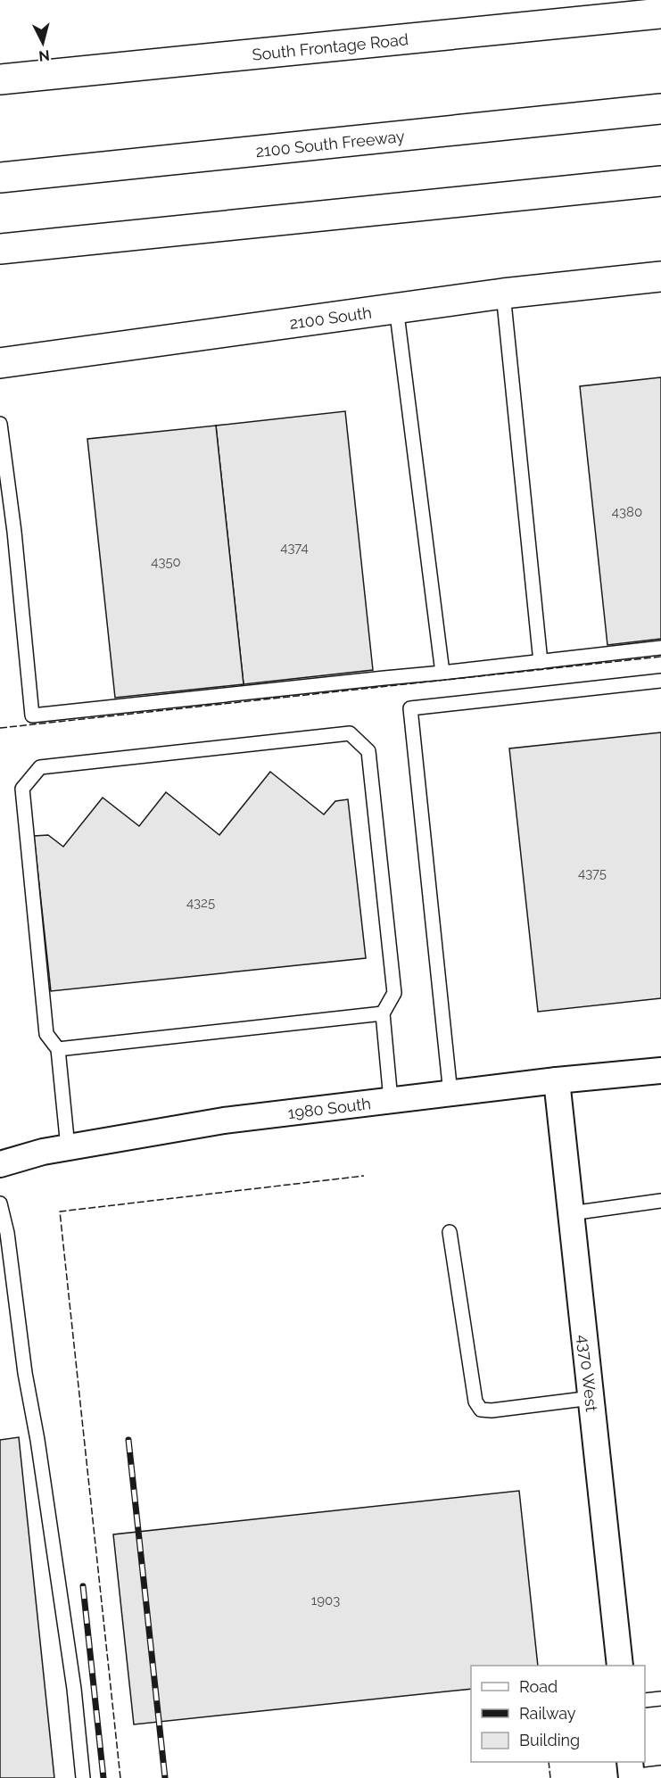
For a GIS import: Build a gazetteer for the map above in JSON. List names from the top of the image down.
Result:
{
  "streets": {
    "main road": ["South Frontage Road", "2100 South Freeway", "2100 South"],
    "street": ["1980 South", "4370 West"]
  },
  "crossings": [
    ["1980 South", "4370 West"]
  ],
  "house_numbers": [
    "4380",
    "4374",
    "4350",
    "4375",
    "4325",
    "1903"
  ],
  "legend": ["Road", "Railway", "Building"],
  "north": "bottom"
}
